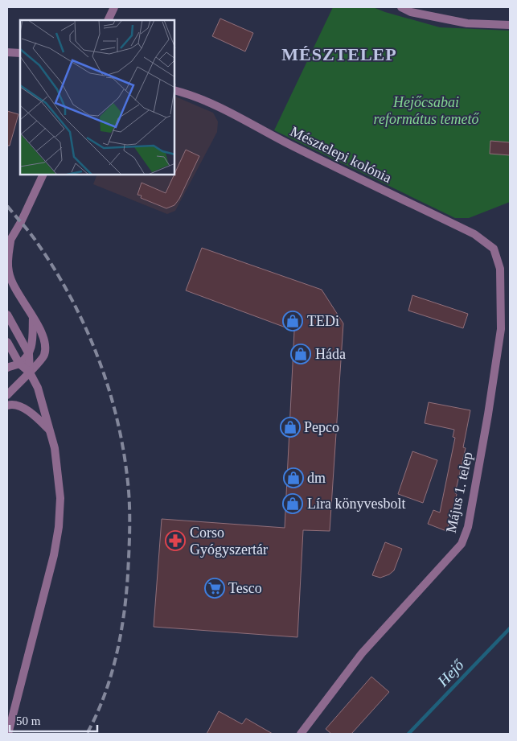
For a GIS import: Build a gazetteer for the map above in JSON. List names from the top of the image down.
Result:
{
  "streets": {
    "street": ["Mésztelepi kolónia", "Május 1. telep"]
  },
  "crossings": [
    ["Mésztelepi kolónia", "Május 1. telep"]
  ],
  "districts": ["MÉSZTELEP"],
  "water": ["Hejő"],
  "parks": ["Hejőcsabai református temető"],
  "places": {
    "shop": [
      "TEDi",
      "Háda",
      "Pepco",
      "dm",
      "Líra könyvesbolt"
    ],
    "pharmacy": ["Corso Gyógyszertár"],
    "supermarket": ["Tesco"]
  },
  "scale_bar": "50 m"
}
